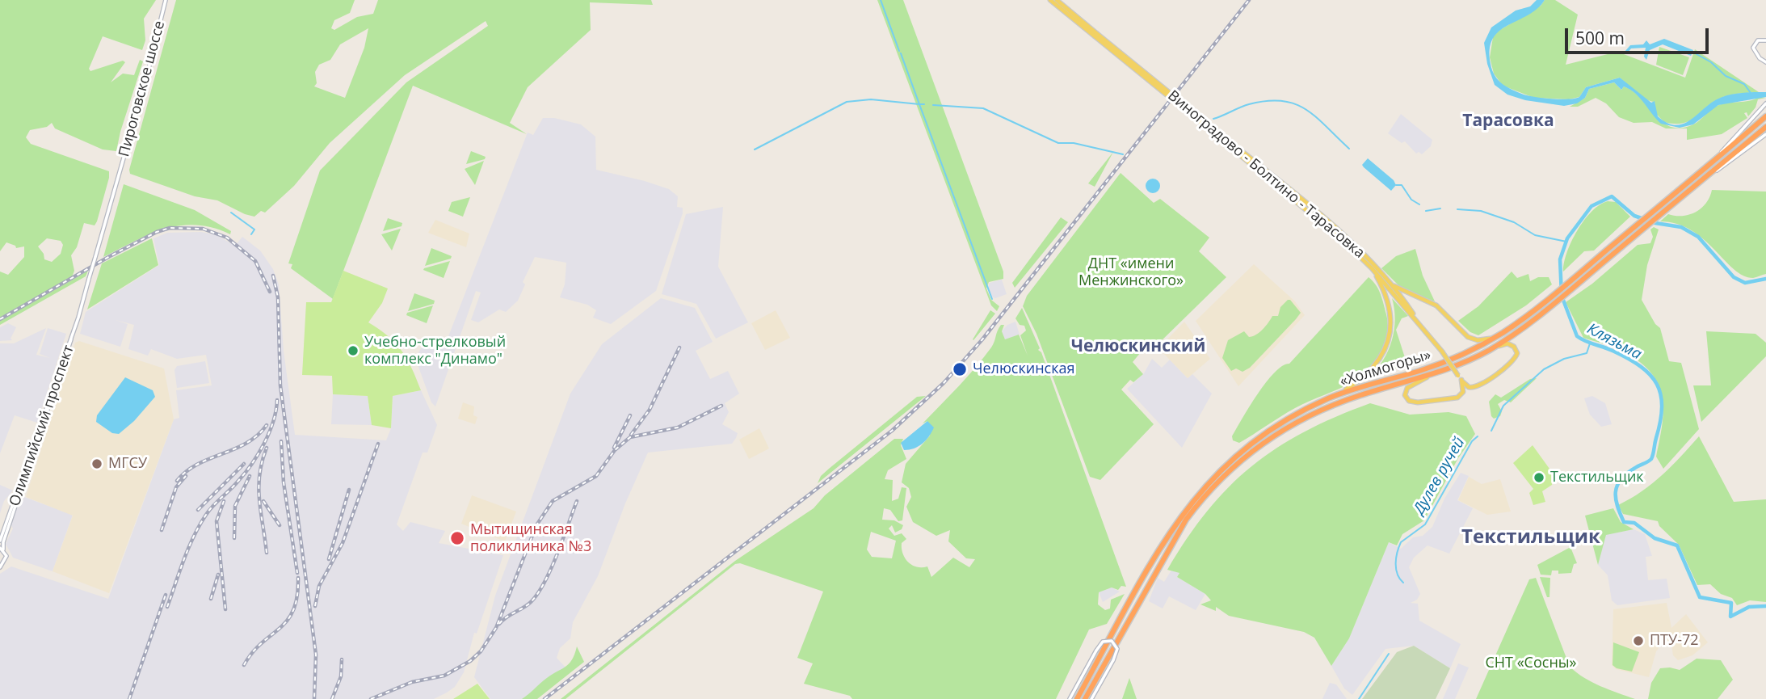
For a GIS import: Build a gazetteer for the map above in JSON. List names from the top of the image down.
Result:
{
  "streets": {
    "highway": ["«Холмогоры»"],
    "main road": ["Пироговское шоссе", "Виноградово - Болтино - Тарасовка", "Олимпийский проспект"]
  },
  "crossings": [
    ["Пироговское шоссе", "Олимпийский проспект"]
  ],
  "districts": ["Тарасовка", "Челюскинский", "Текстильщик"],
  "water": ["Клязьма", "Дулев ручей"],
  "parks": ["ДНТ «имени Менжинского»", "СНТ «Сосны»"],
  "places": [
    "Учебно-стрелковый комплекс \"Динамо\"",
    "Челюскинская",
    "МГСУ",
    "Текстильщик",
    "Мытищинская поликлиника №3",
    "ПТУ-72"
  ],
  "scale_bar": "500 m"
}
